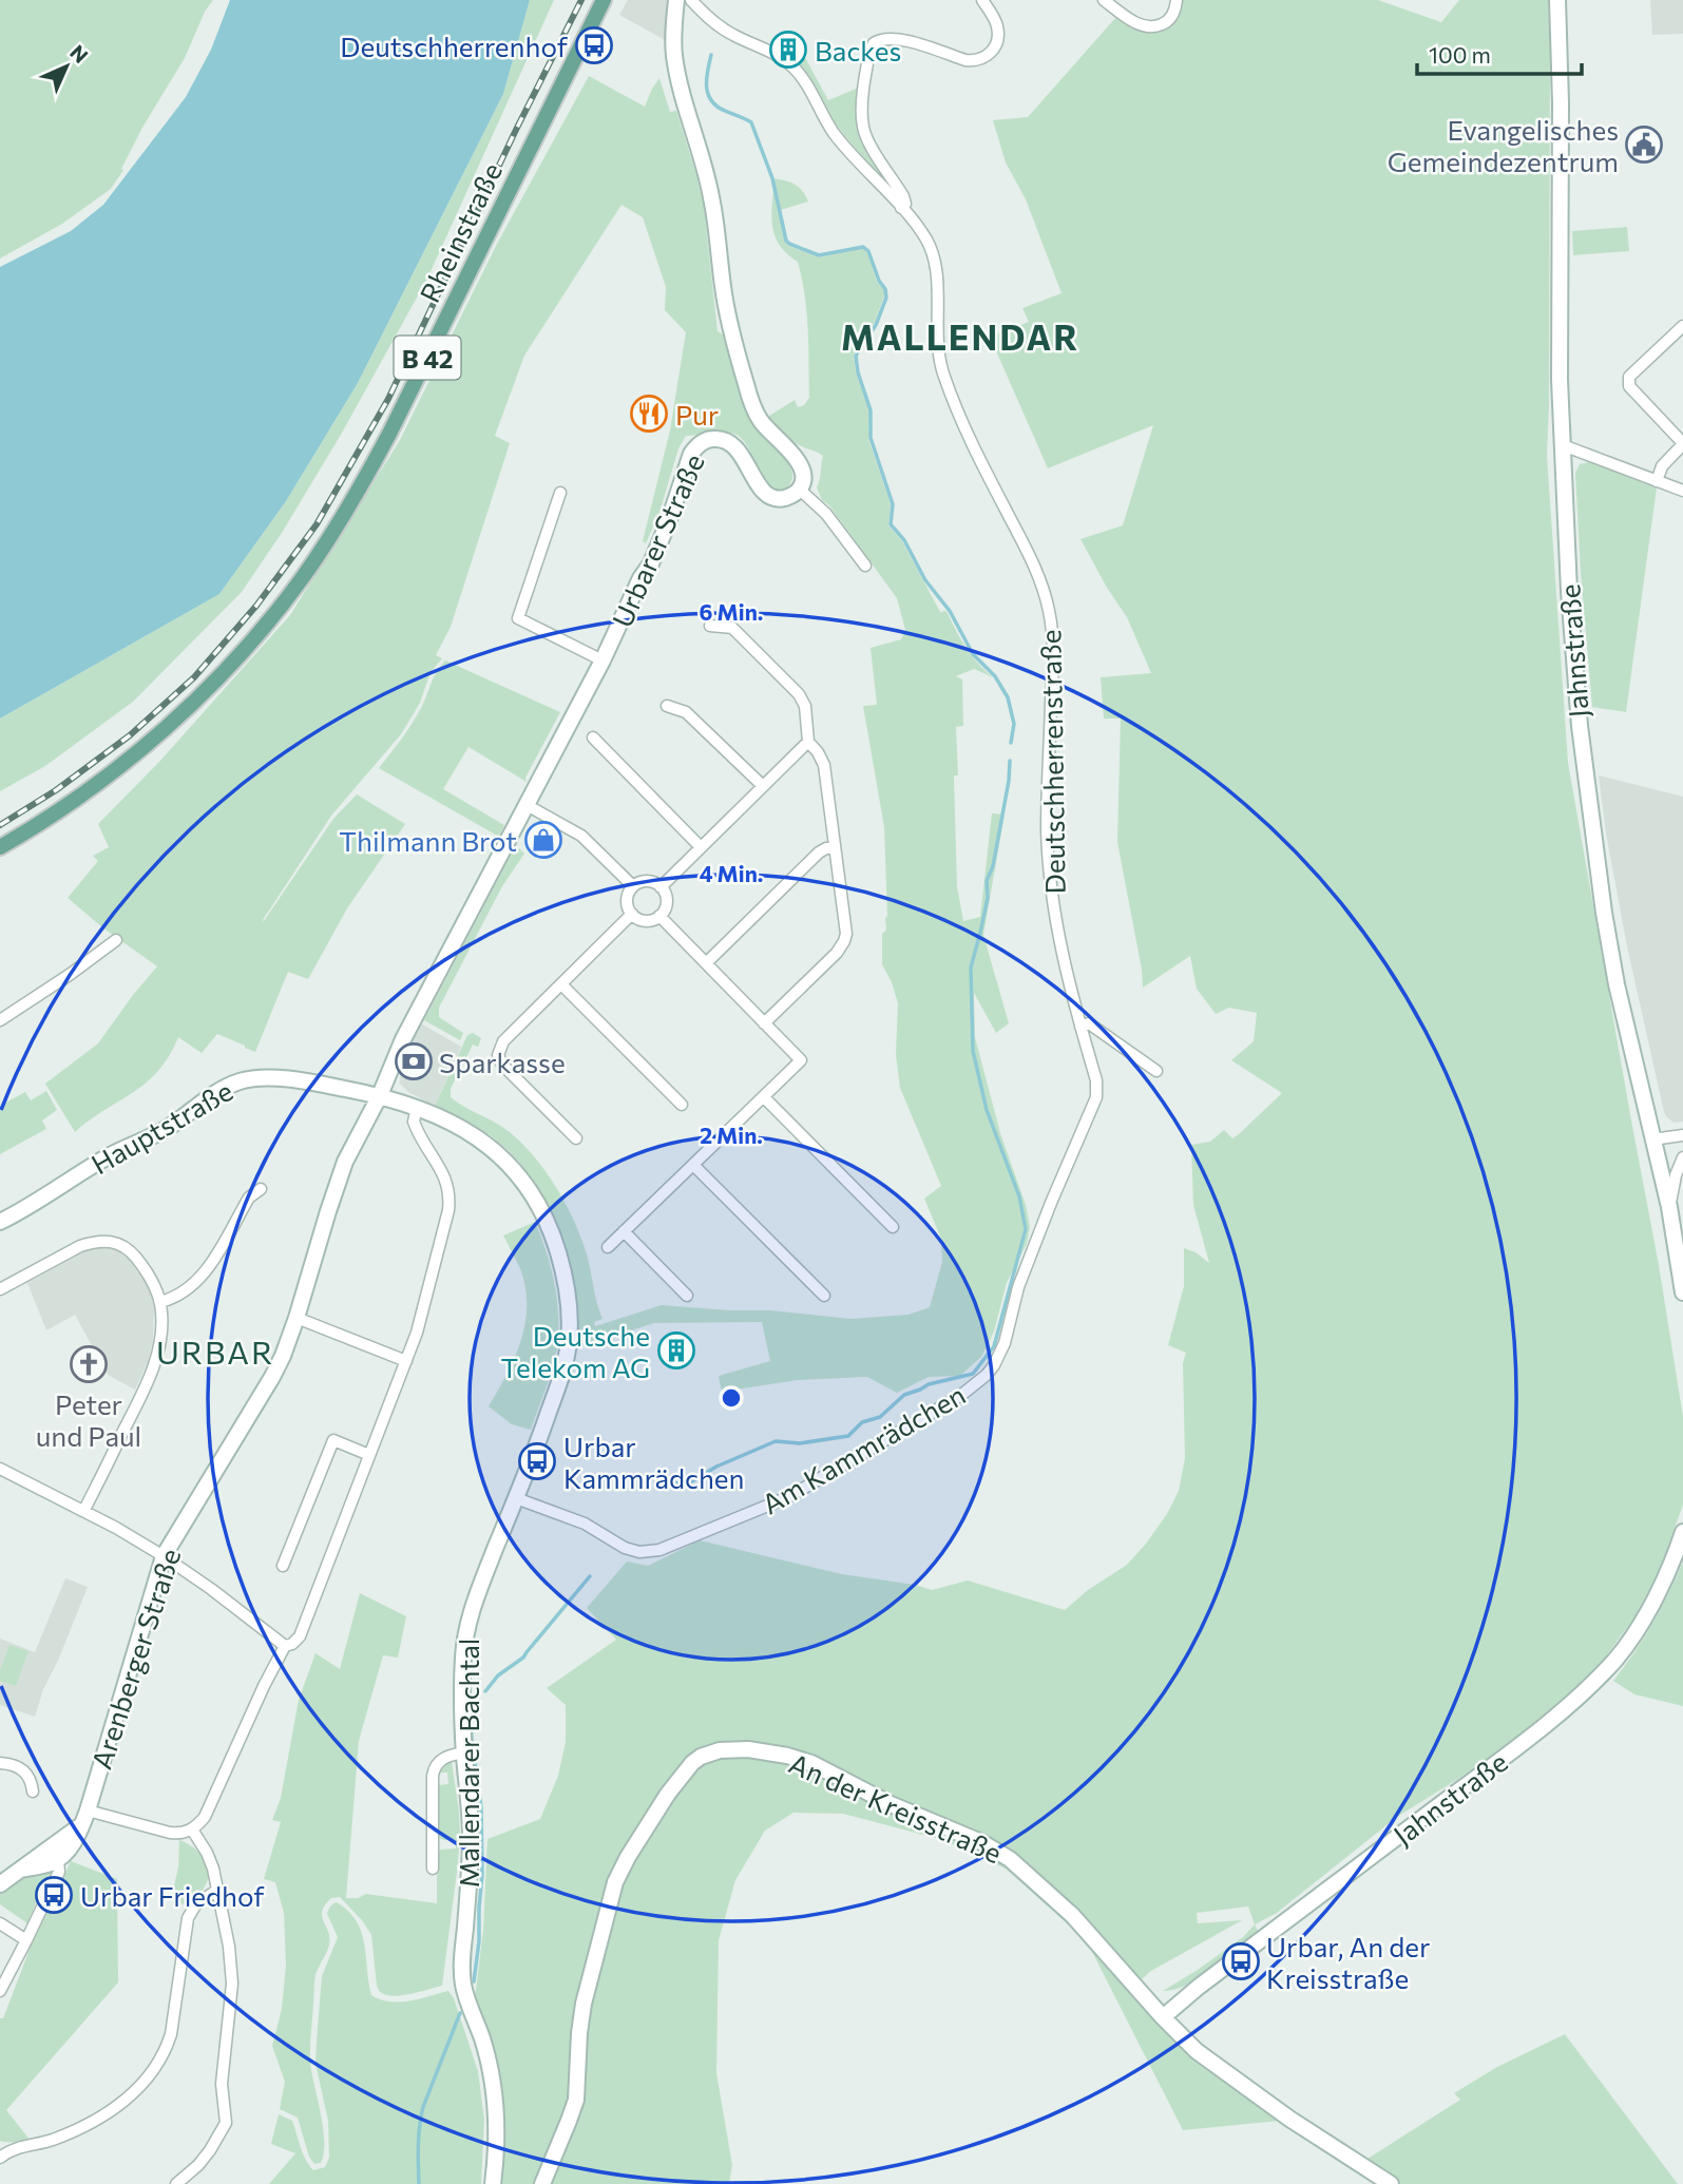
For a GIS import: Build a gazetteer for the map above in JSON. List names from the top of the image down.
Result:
{
  "streets": {
    "main road": ["Rheinstraße", "B 42"],
    "street": [
      "Urbarer Straße",
      "Jahnstraße",
      "Deutschherrenstraße",
      "Hauptstraße",
      "Am Kammrädchen",
      "Arenberger Straße",
      "Mallendarer Bachtal",
      "An der Kreisstraße"
    ]
  },
  "crossings": [
    ["Urbarer Straße", "Hauptstraße"],
    ["Urbarer Straße", "Arenberger Straße"],
    ["Urbarer Straße", "Mallendarer Bachtal"],
    ["Jahnstraße", "An der Kreisstraße"],
    ["Deutschherrenstraße", "Am Kammrädchen"],
    ["Hauptstraße", "Arenberger Straße"],
    ["Hauptstraße", "Mallendarer Bachtal"],
    ["Am Kammrädchen", "Mallendarer Bachtal"],
    ["Arenberger Straße", "Mallendarer Bachtal"]
  ],
  "districts": ["MALLENDAR", "URBAR"],
  "places": {
    "bus stop": [
      "Deutschherrenhof",
      "Urbar Kammrädchen",
      "Urbar Friedhof",
      "Urbar, An der Kreisstraße"
    ],
    "building": ["Backes", "Deutsche Telekom AG"],
    "public building": ["Evangelisches Gemeindezentrum"],
    "restaurant": ["Pur"],
    "shop": ["Thilmann Brot"],
    "bank": ["Sparkasse"],
    "church": ["Peter und Paul"]
  },
  "scale_bar": "100 m",
  "north": "top right",
  "rings": ["6 Min.", "4 Min.", "2 Min."]
}
